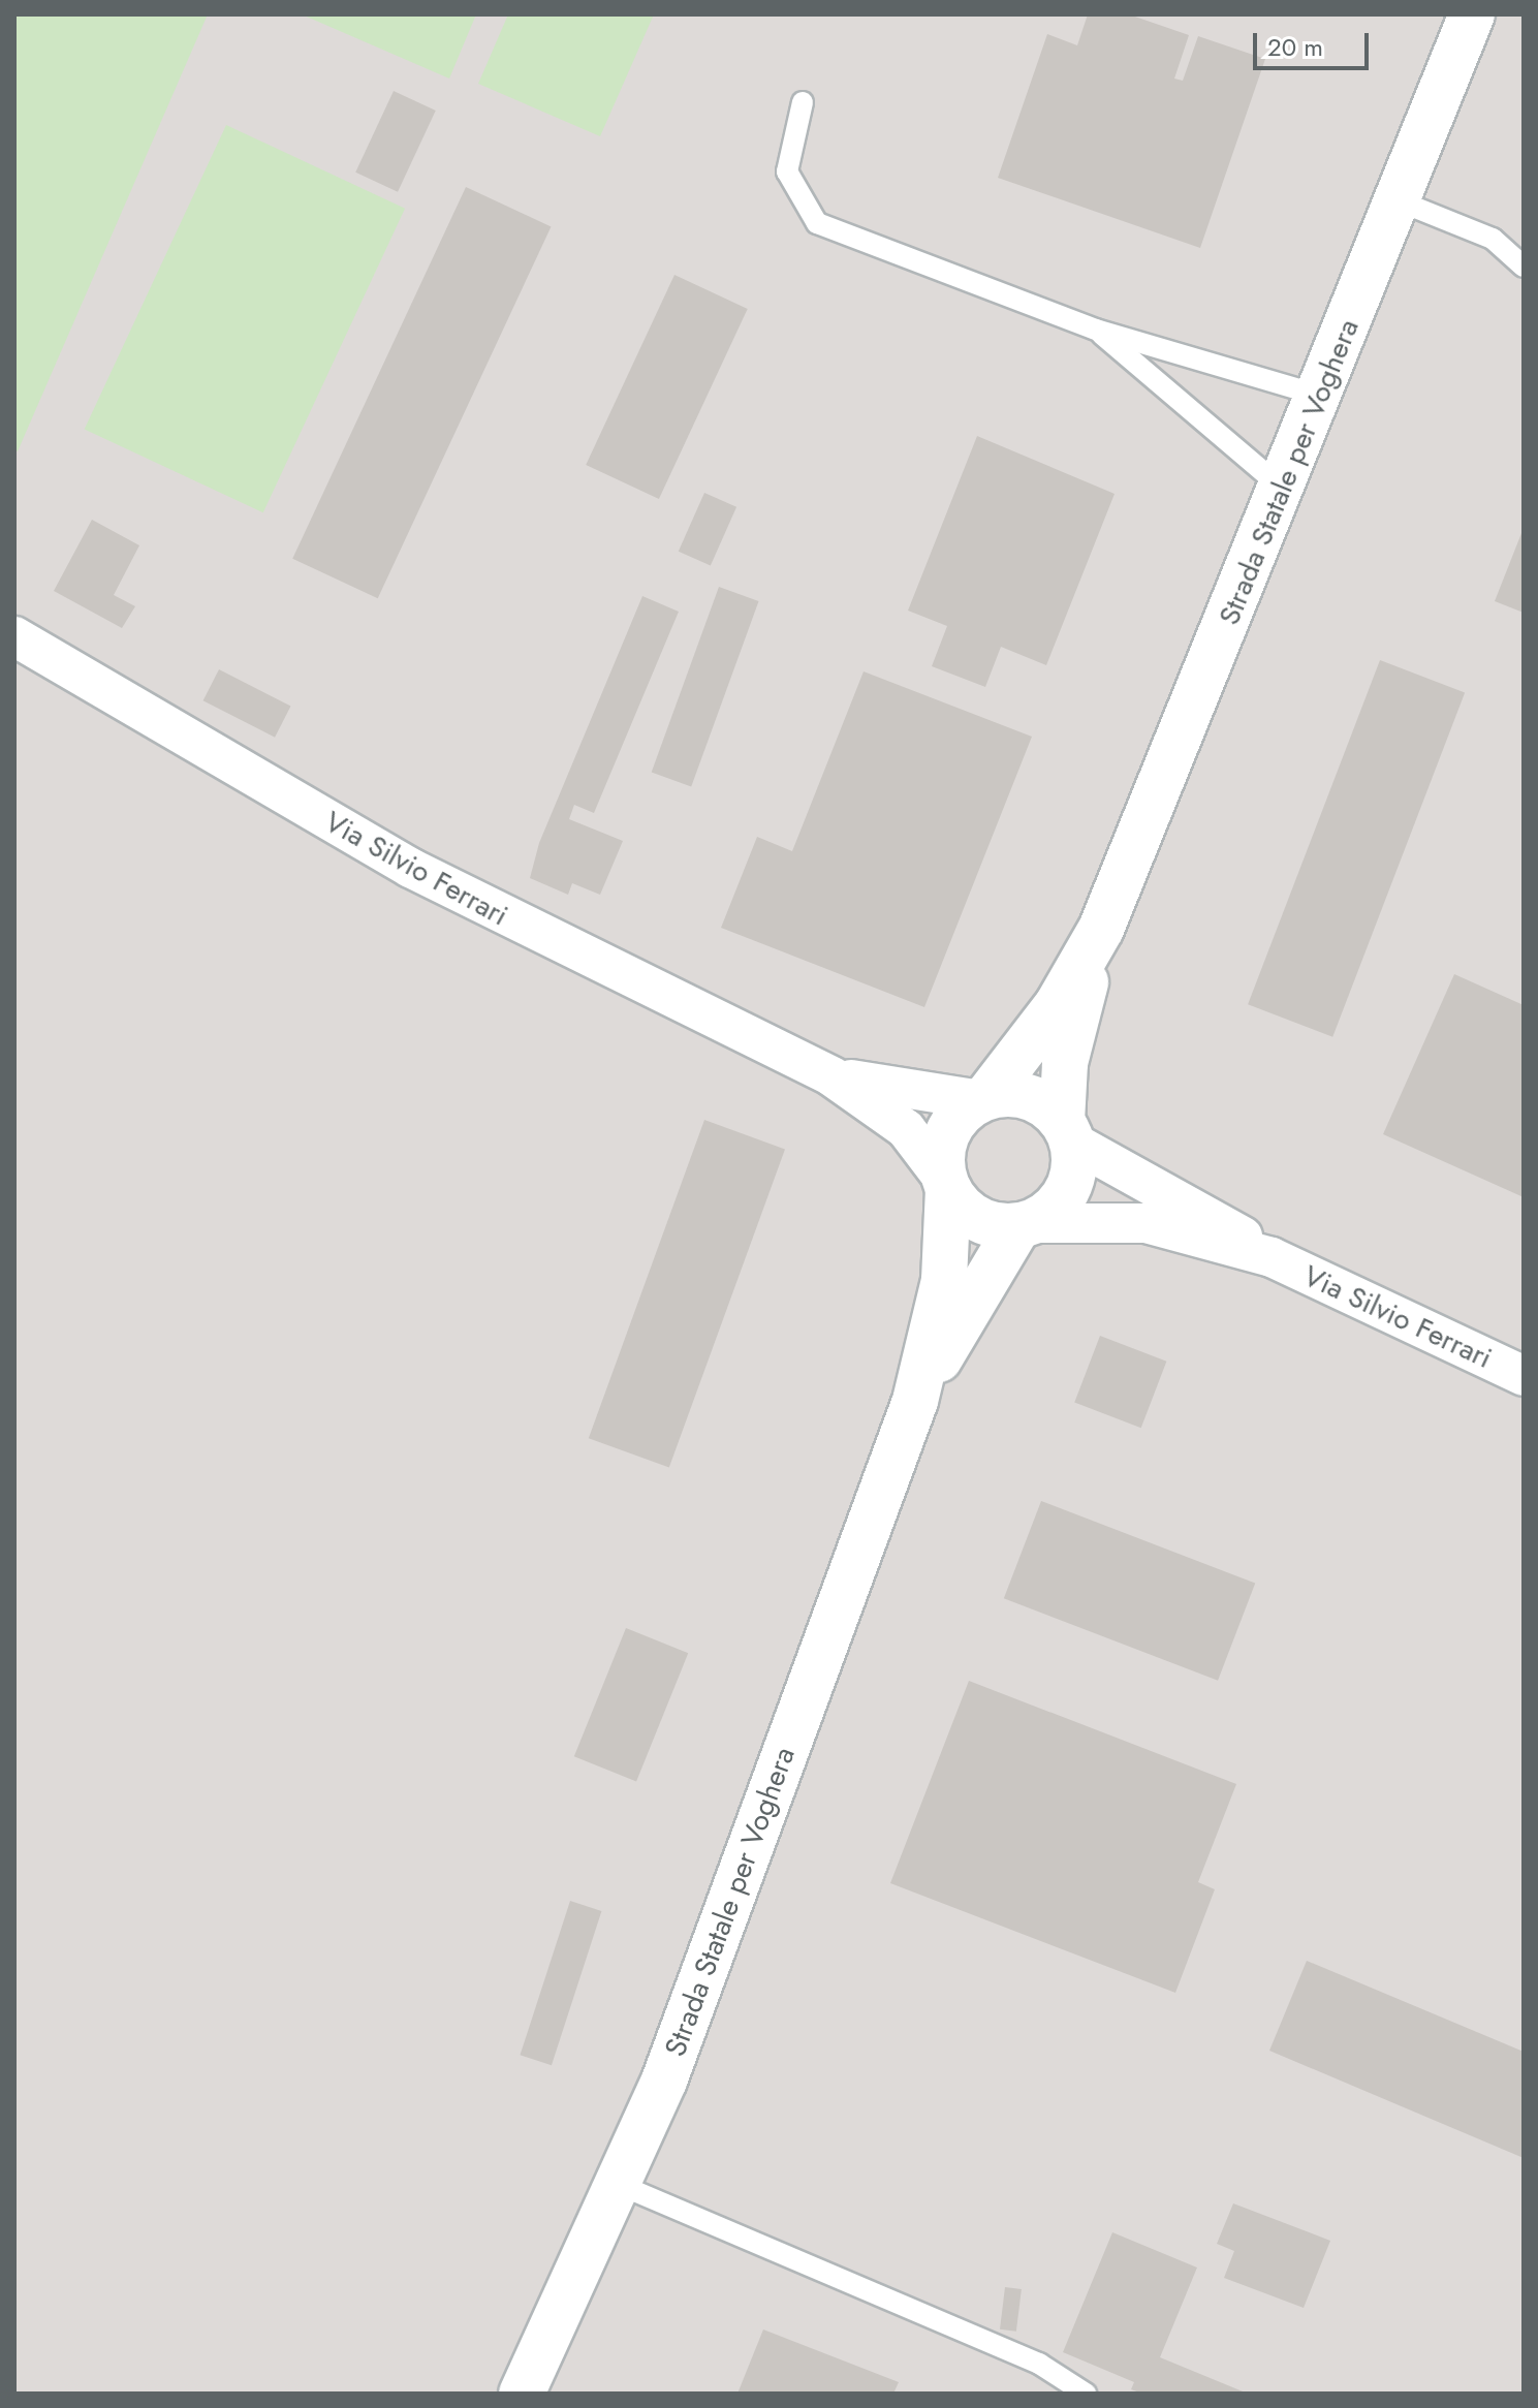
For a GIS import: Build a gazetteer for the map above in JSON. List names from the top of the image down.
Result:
{
  "streets": {
    "main road": ["Strada Statale per Voghera"],
    "street": ["Via Silvio Ferrari"]
  },
  "crossings": [
    ["Strada Statale per Voghera", "Via Silvio Ferrari"]
  ],
  "scale_bar": "20 m"
}
